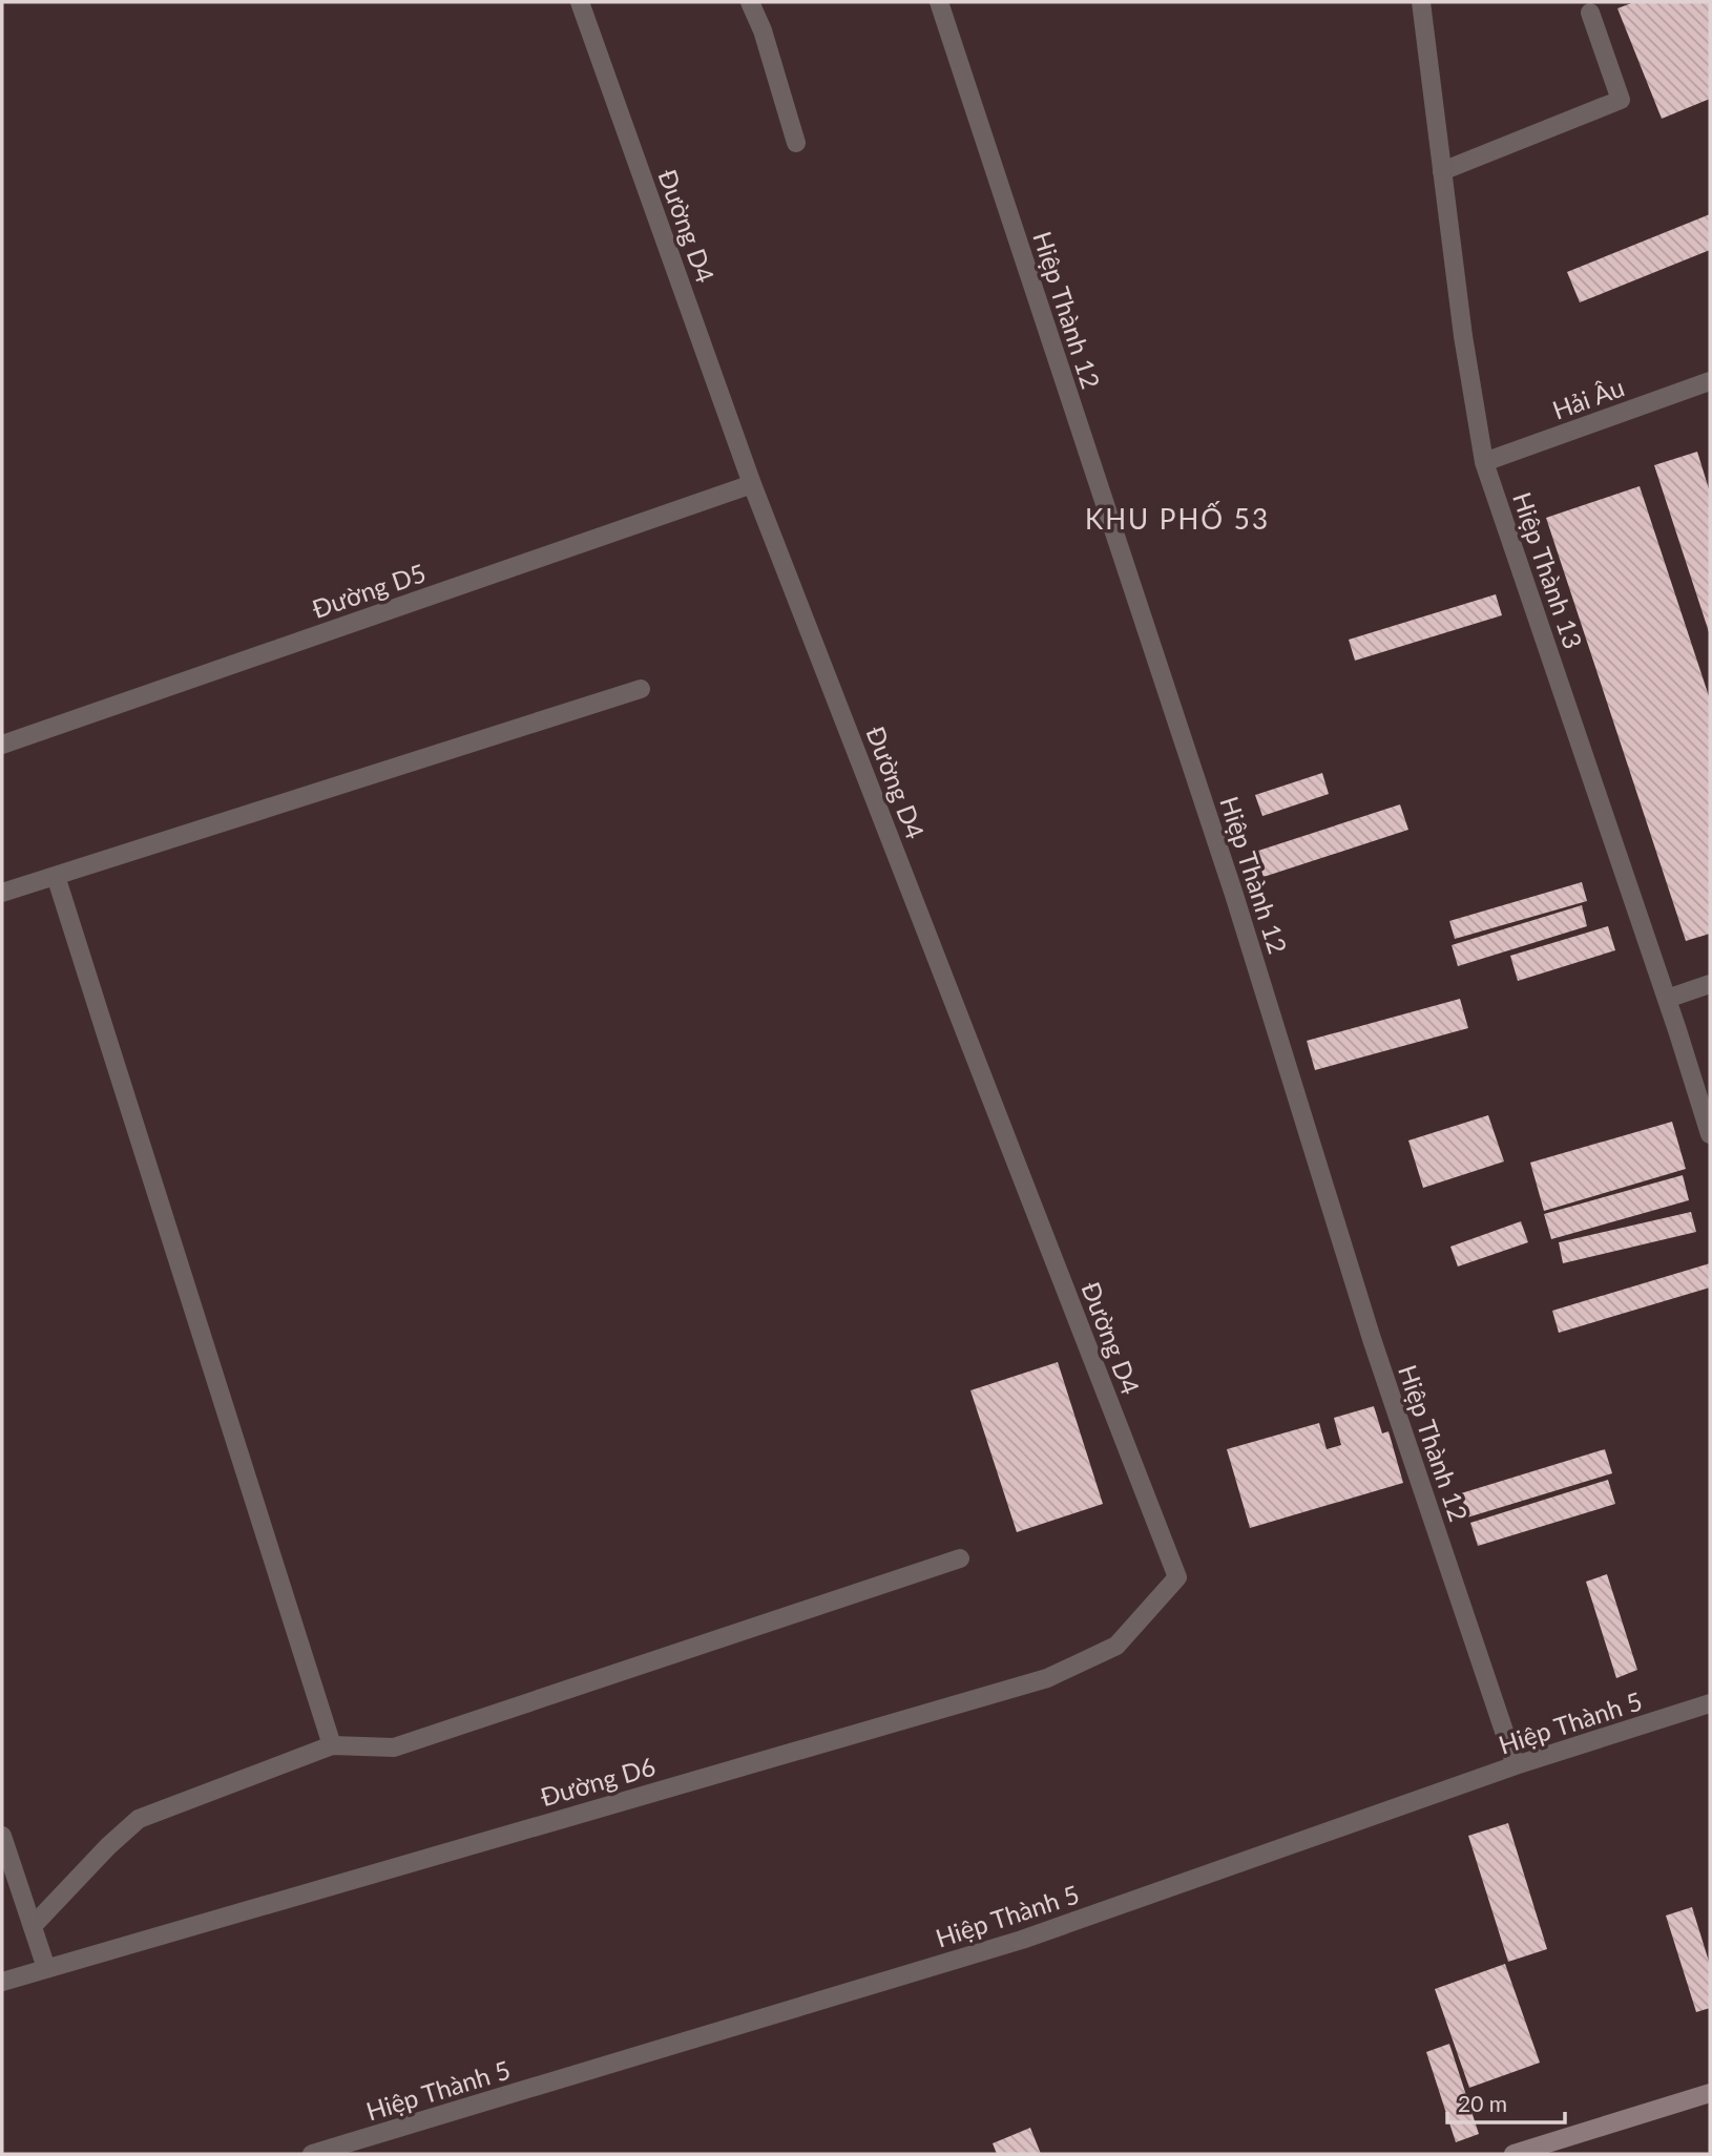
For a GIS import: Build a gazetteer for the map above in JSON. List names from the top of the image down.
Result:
{
  "streets": {
    "street": [
      "Đường D4",
      "Hiệp Thành 12",
      "Hải Âu",
      "Hiệp Thành 13",
      "Đường D5",
      "Hiệp Thành 5",
      "Đường D6"
    ]
  },
  "crossings": [
    ["Đường D4", "Đường D5"],
    ["Đường D4", "Đường D6"],
    ["Hiệp Thành 12", "Hiệp Thành 5"],
    ["Hải Âu", "Hiệp Thành 13"]
  ],
  "districts": ["KHU PHỐ 53"],
  "scale_bar": "20 m"
}
